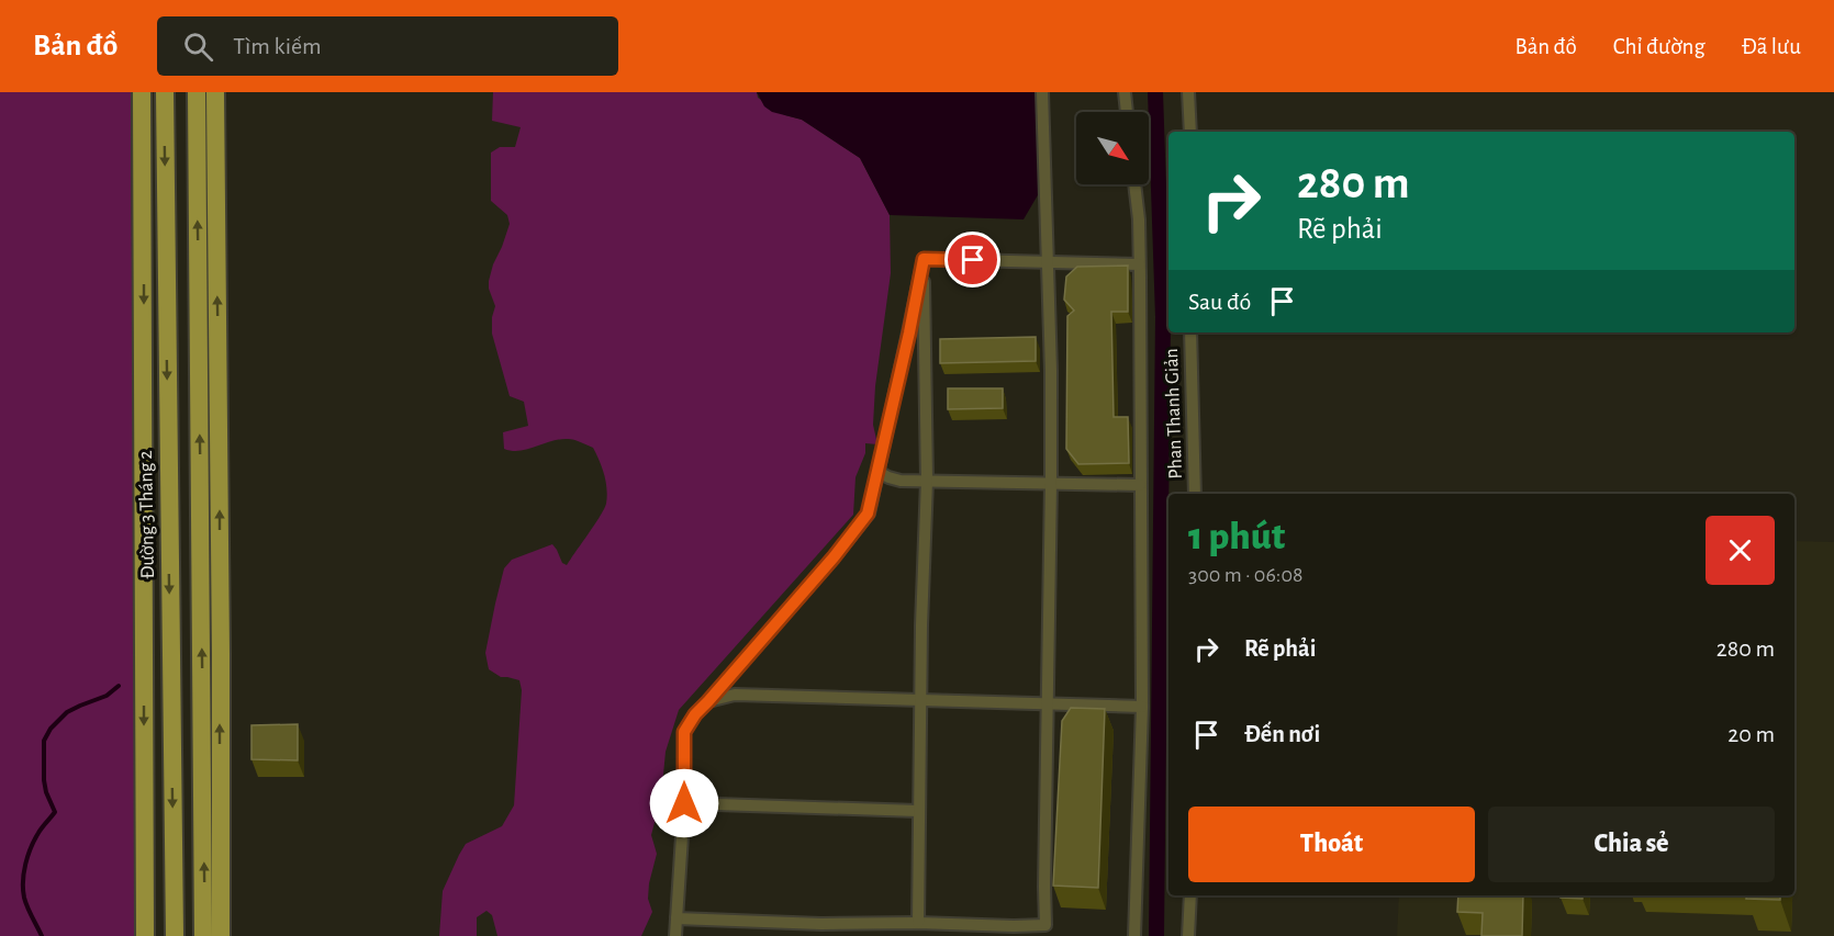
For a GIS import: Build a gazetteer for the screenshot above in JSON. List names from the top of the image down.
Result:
{
  "streets": {
    "main road": ["Đường 3 Tháng 2"],
    "street": ["Phan Thanh Giản"]
  },
  "north": "bottom right",
  "page": {
    "header": "Bản đồ",
    "search": "Tìm kiếm",
    "nav": ["Bản đồ", "Chỉ đường", "Đã lưu"],
    "turn": ["280 m", "Rẽ phải"],
    "then": "Sau đó",
    "heading": ["1 phút", "300 m · 06:08"],
    "list": [
      {
        "name": "Rẽ phải",
        "value": "280 m"
      },
      {
        "name": "Đến nơi",
        "value": "20 m"
      }
    ],
    "buttons": ["Thoát", "Chia sẻ"]
  }
}
